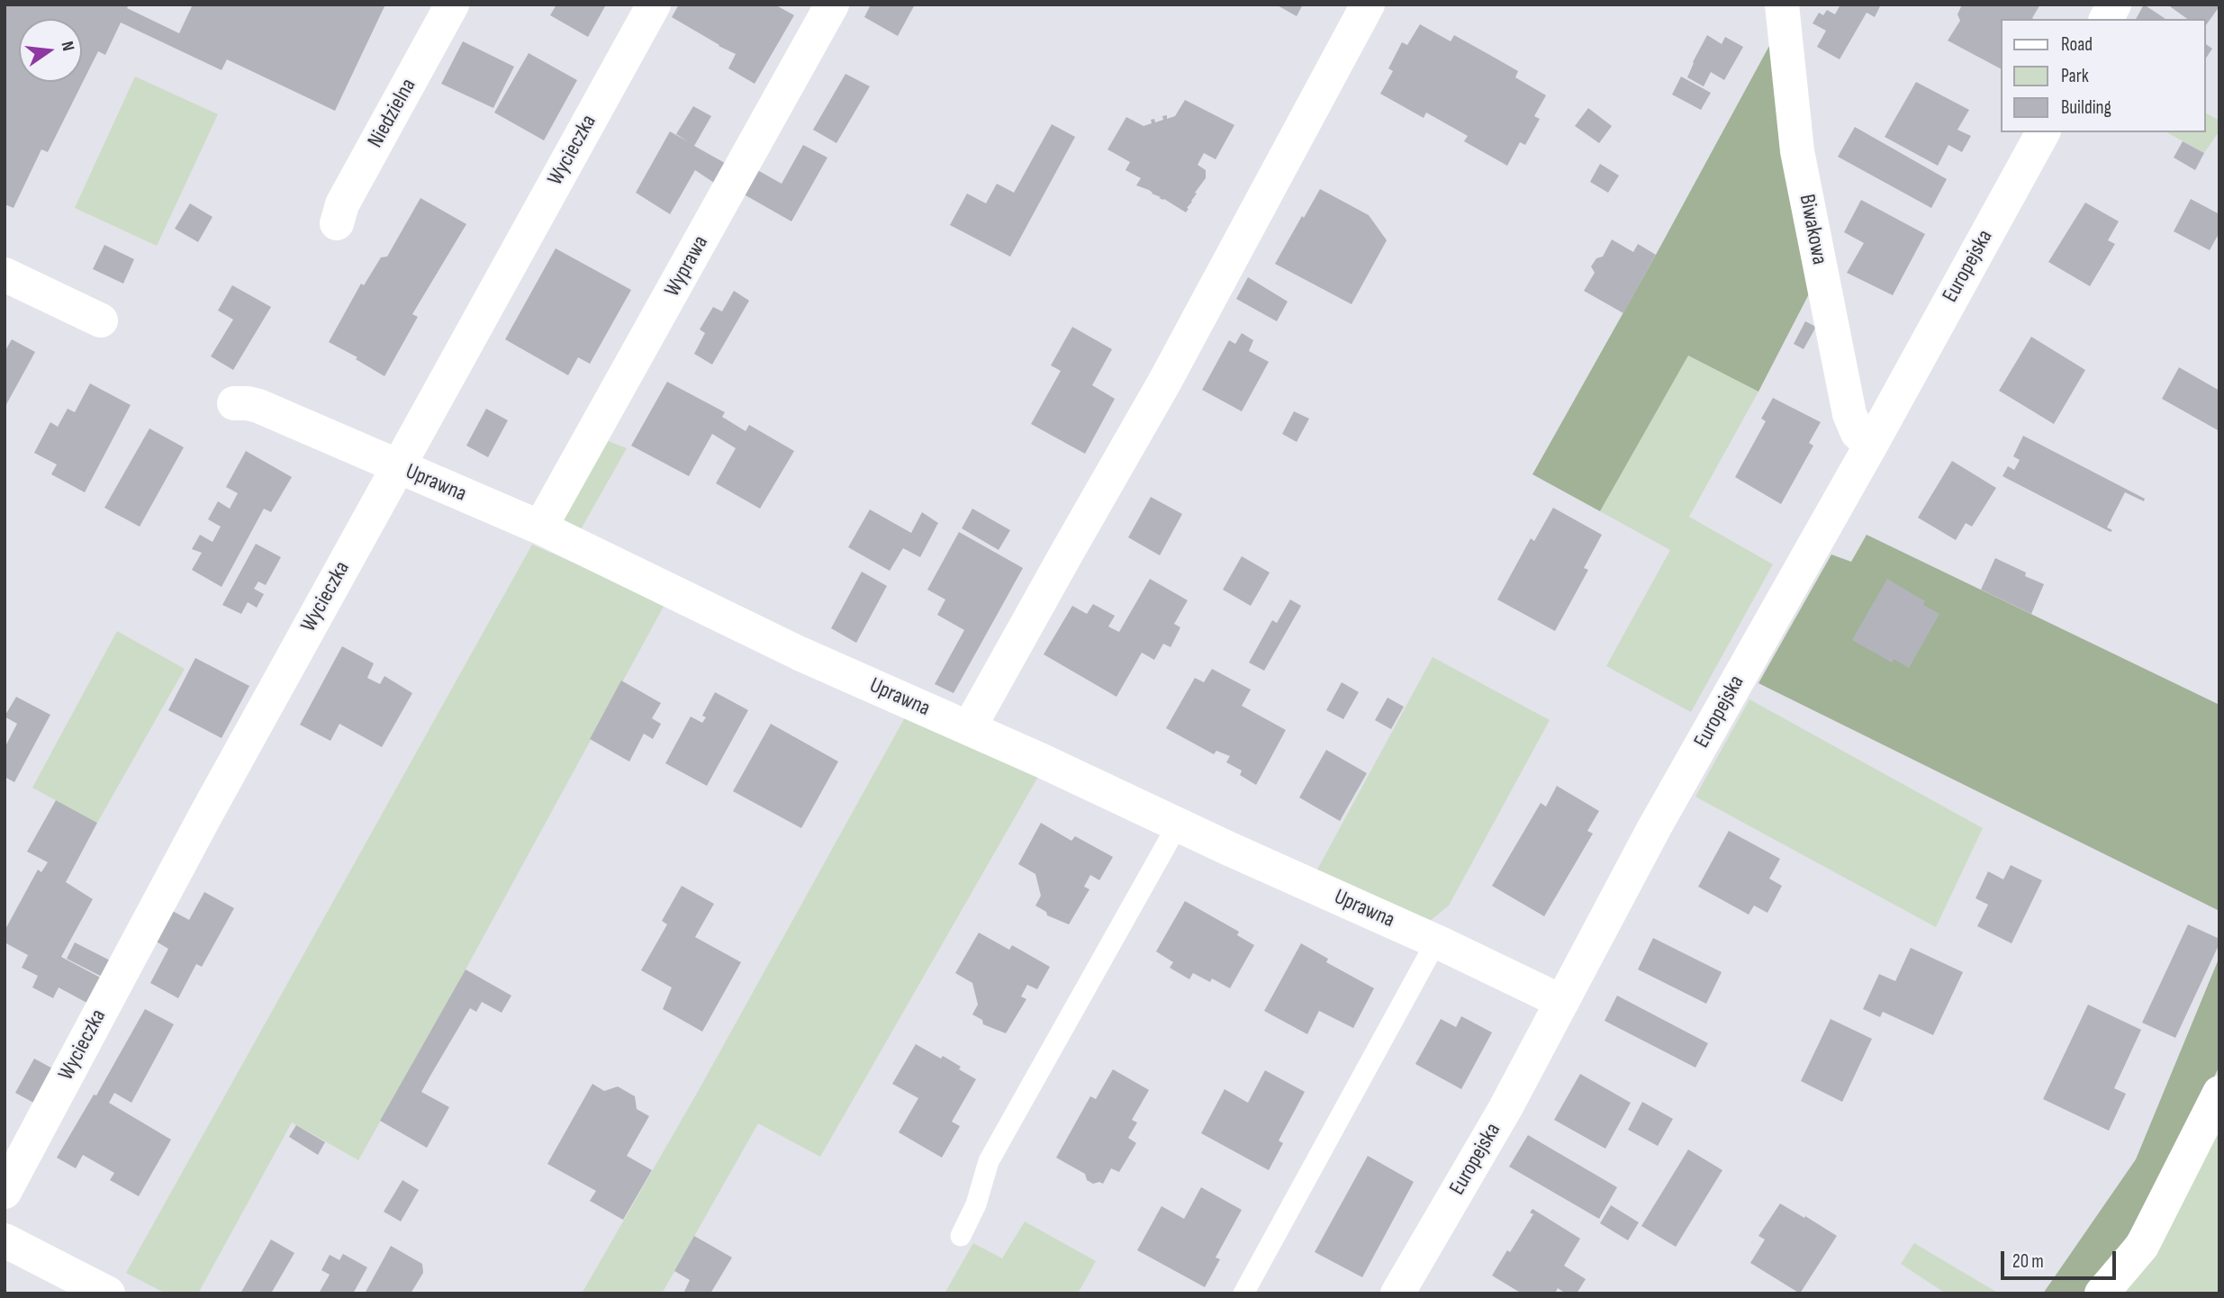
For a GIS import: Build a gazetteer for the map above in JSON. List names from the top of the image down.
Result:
{
  "streets": {
    "street": [
      "Niedzielna",
      "Wycieczka",
      "Biwakowa",
      "Wyprawa",
      "Europejska",
      "Uprawna"
    ]
  },
  "crossings": [
    ["Wycieczka", "Uprawna"],
    ["Biwakowa", "Europejska"],
    ["Wyprawa", "Uprawna"],
    ["Europejska", "Uprawna"]
  ],
  "legend": ["Road", "Park", "Building"],
  "scale_bar": "20 m",
  "north": "right"
}
